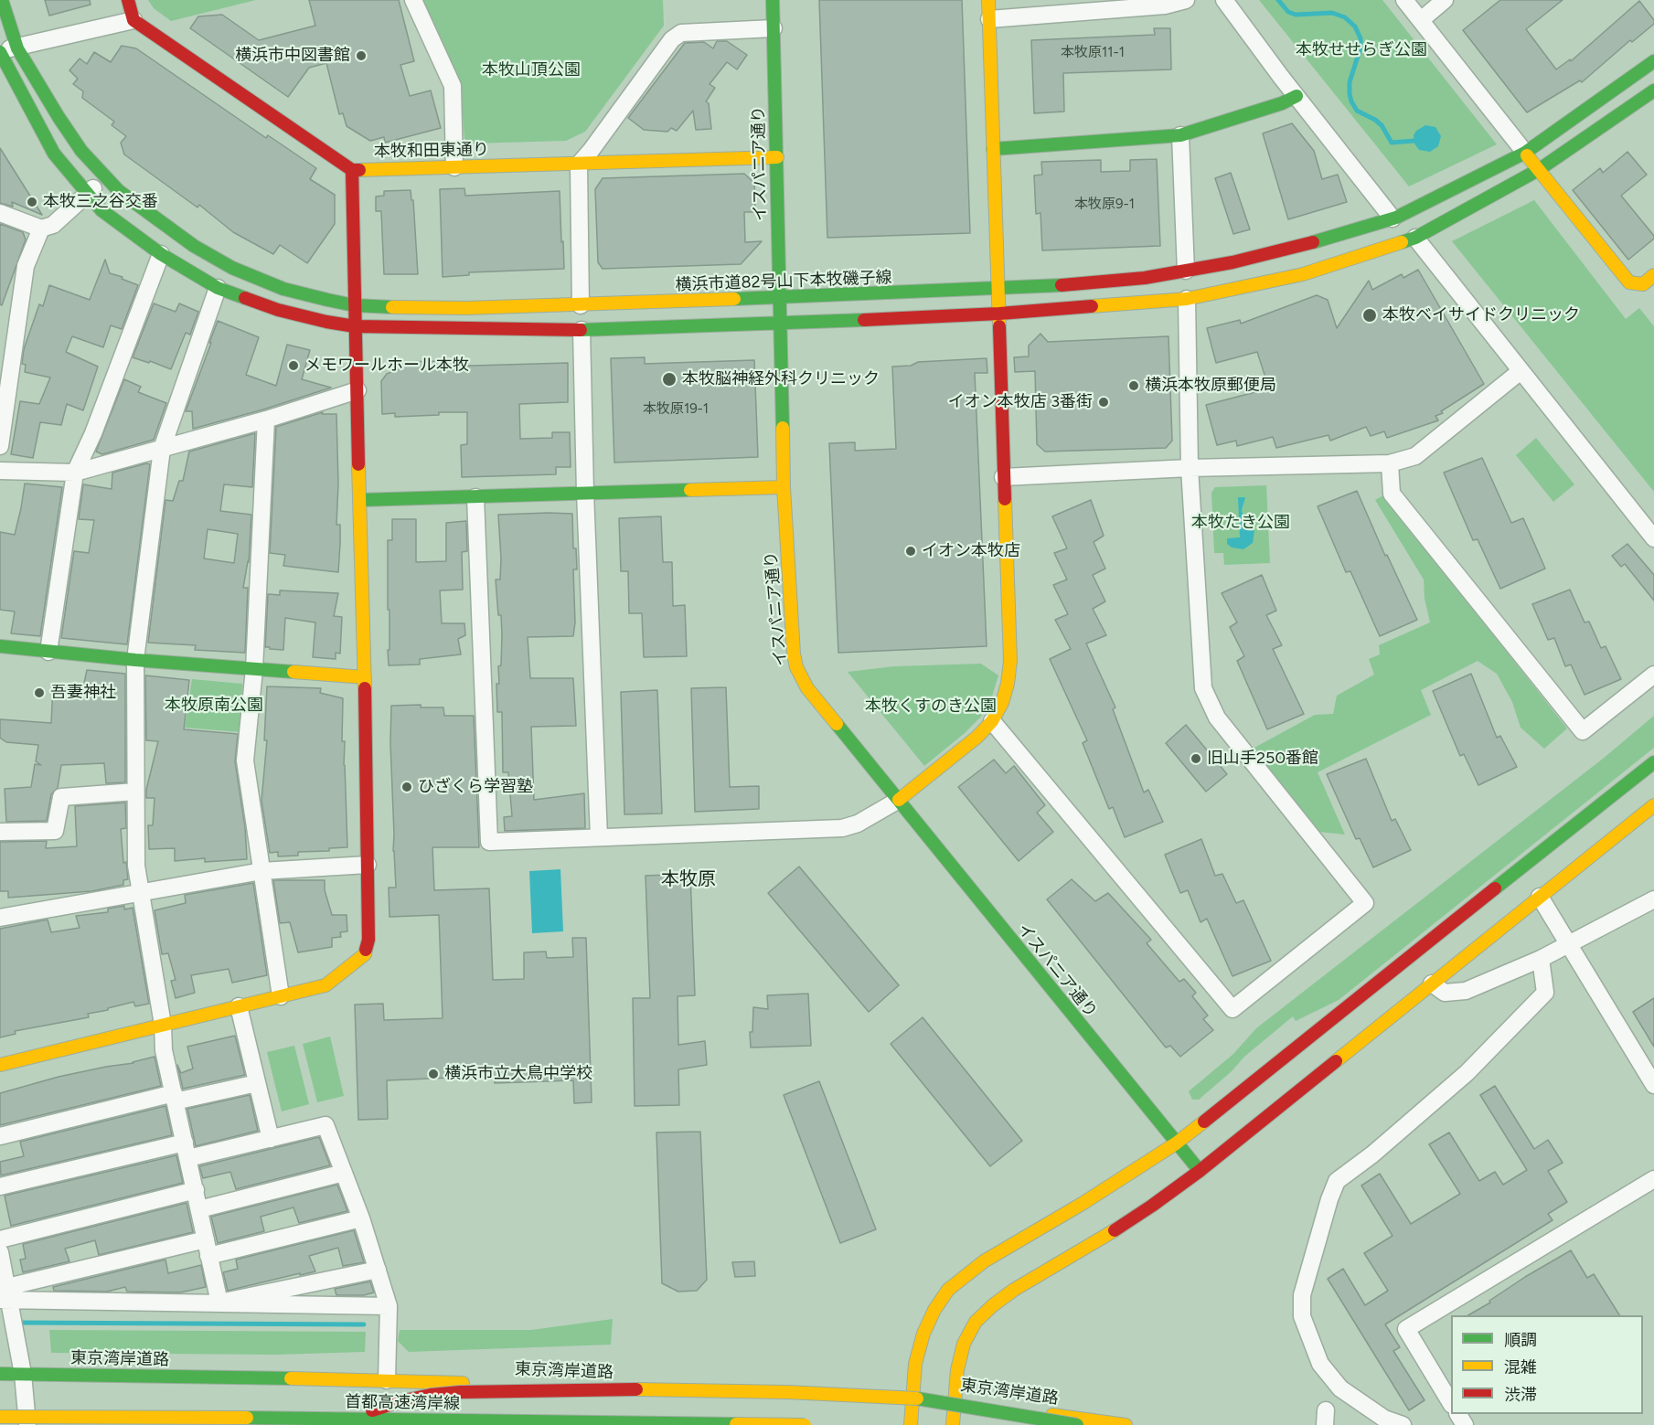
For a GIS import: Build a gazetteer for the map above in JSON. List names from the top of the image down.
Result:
{
  "streets": {
    "main road": [
      "本牧和田東通り",
      "イスパニア通り",
      "横浜市道82号山下本牧磯子線",
      "東京湾岸道路",
      "首都高速湾岸線"
    ]
  },
  "crossings": [
    ["本牧和田東通り", "イスパニア通り"],
    ["イスパニア通り", "横浜市道82号山下本牧磯子線"]
  ],
  "districts": ["本牧原"],
  "parks": [
    "本牧せせらぎ公園",
    "本牧山頂公園",
    "本牧たき公園",
    "本牧原南公園",
    "本牧くすのき公園"
  ],
  "places": [
    "横浜市中図書館",
    "本牧三之谷交番",
    "本牧ベイサイドクリニック",
    "メモワールホール本牧",
    "本牧脳神経外科クリニック",
    "横浜本牧原郵便局",
    "イオン本牧店 3番街",
    "イオン本牧店",
    "吾妻神社",
    "旧山手250番館",
    "ひざくら学習塾",
    "横浜市立大鳥中学校"
  ],
  "house_numbers": ["本牧原11-1", "本牧原9-1", "本牧原19-1"],
  "legend": ["順調", "混雑", "渋滞"]
}
